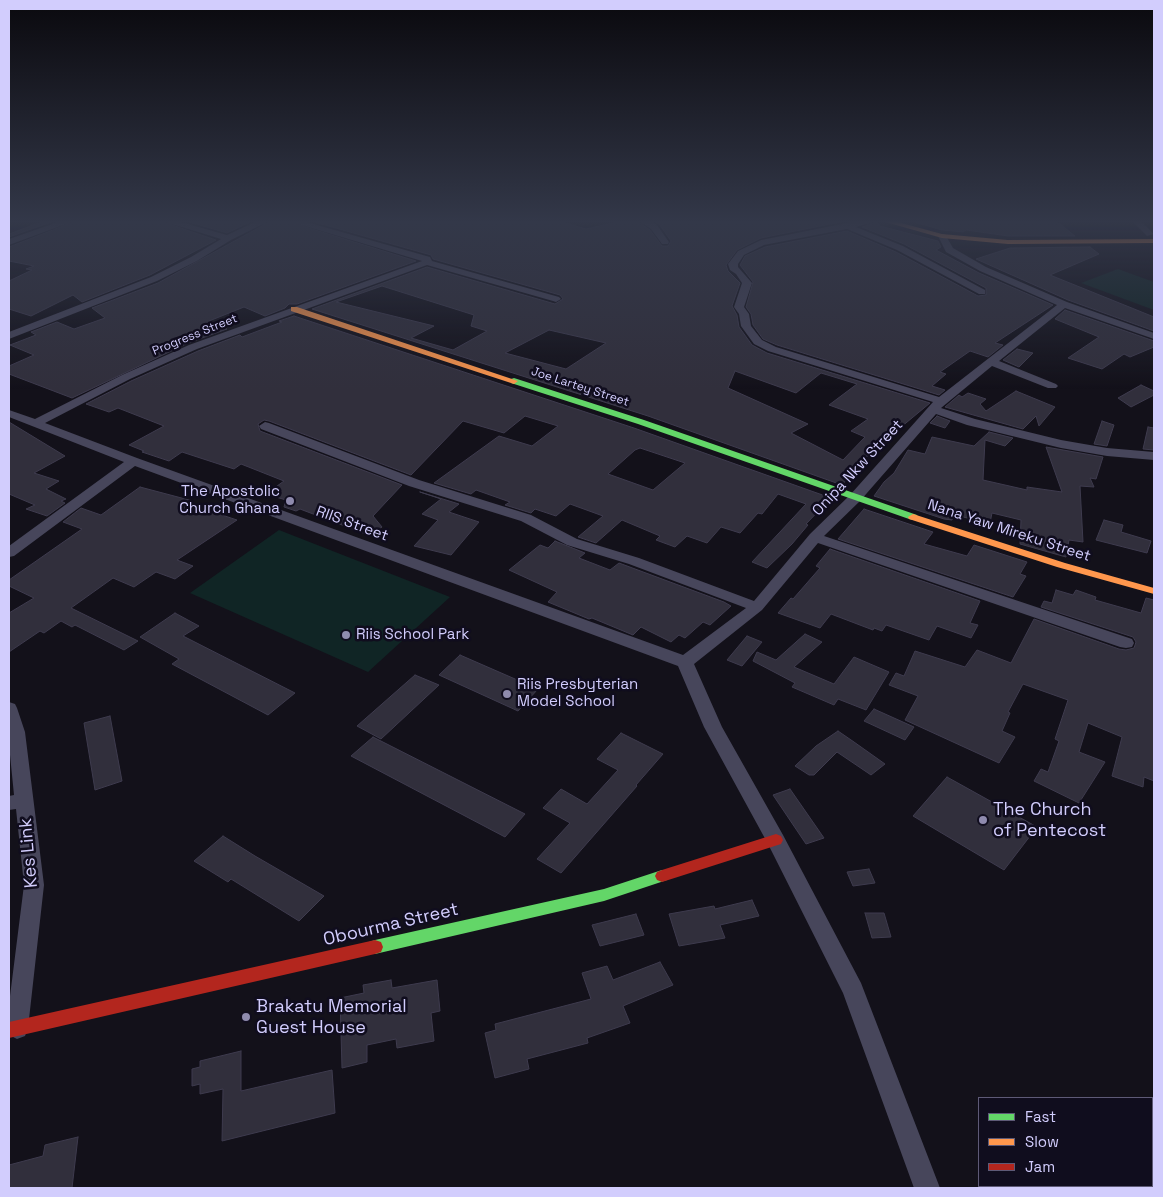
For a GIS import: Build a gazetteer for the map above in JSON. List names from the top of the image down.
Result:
{
  "streets": {
    "street": [
      "Progress Street",
      "Joe Lartey Street",
      "Onipa Nkw Street",
      "RIIS Street",
      "Nana Yaw Mireku Street",
      "Kes Link",
      "Obourma Street"
    ]
  },
  "crossings": [
    ["Progress Street", "Joe Lartey Street"],
    ["Progress Street", "RIIS Street"],
    ["Joe Lartey Street", "Onipa Nkw Street"],
    ["Joe Lartey Street", "Nana Yaw Mireku Street"],
    ["Onipa Nkw Street", "RIIS Street"],
    ["Onipa Nkw Street", "Nana Yaw Mireku Street"],
    ["Kes Link", "Obourma Street"]
  ],
  "places": [
    "The Apostolic Church Ghana",
    "Riis School Park",
    "Riis Presbyterian Model School",
    "The Church of Pentecost",
    "Brakatu Memorial Guest House"
  ],
  "legend": ["Fast", "Slow", "Jam"]
}
